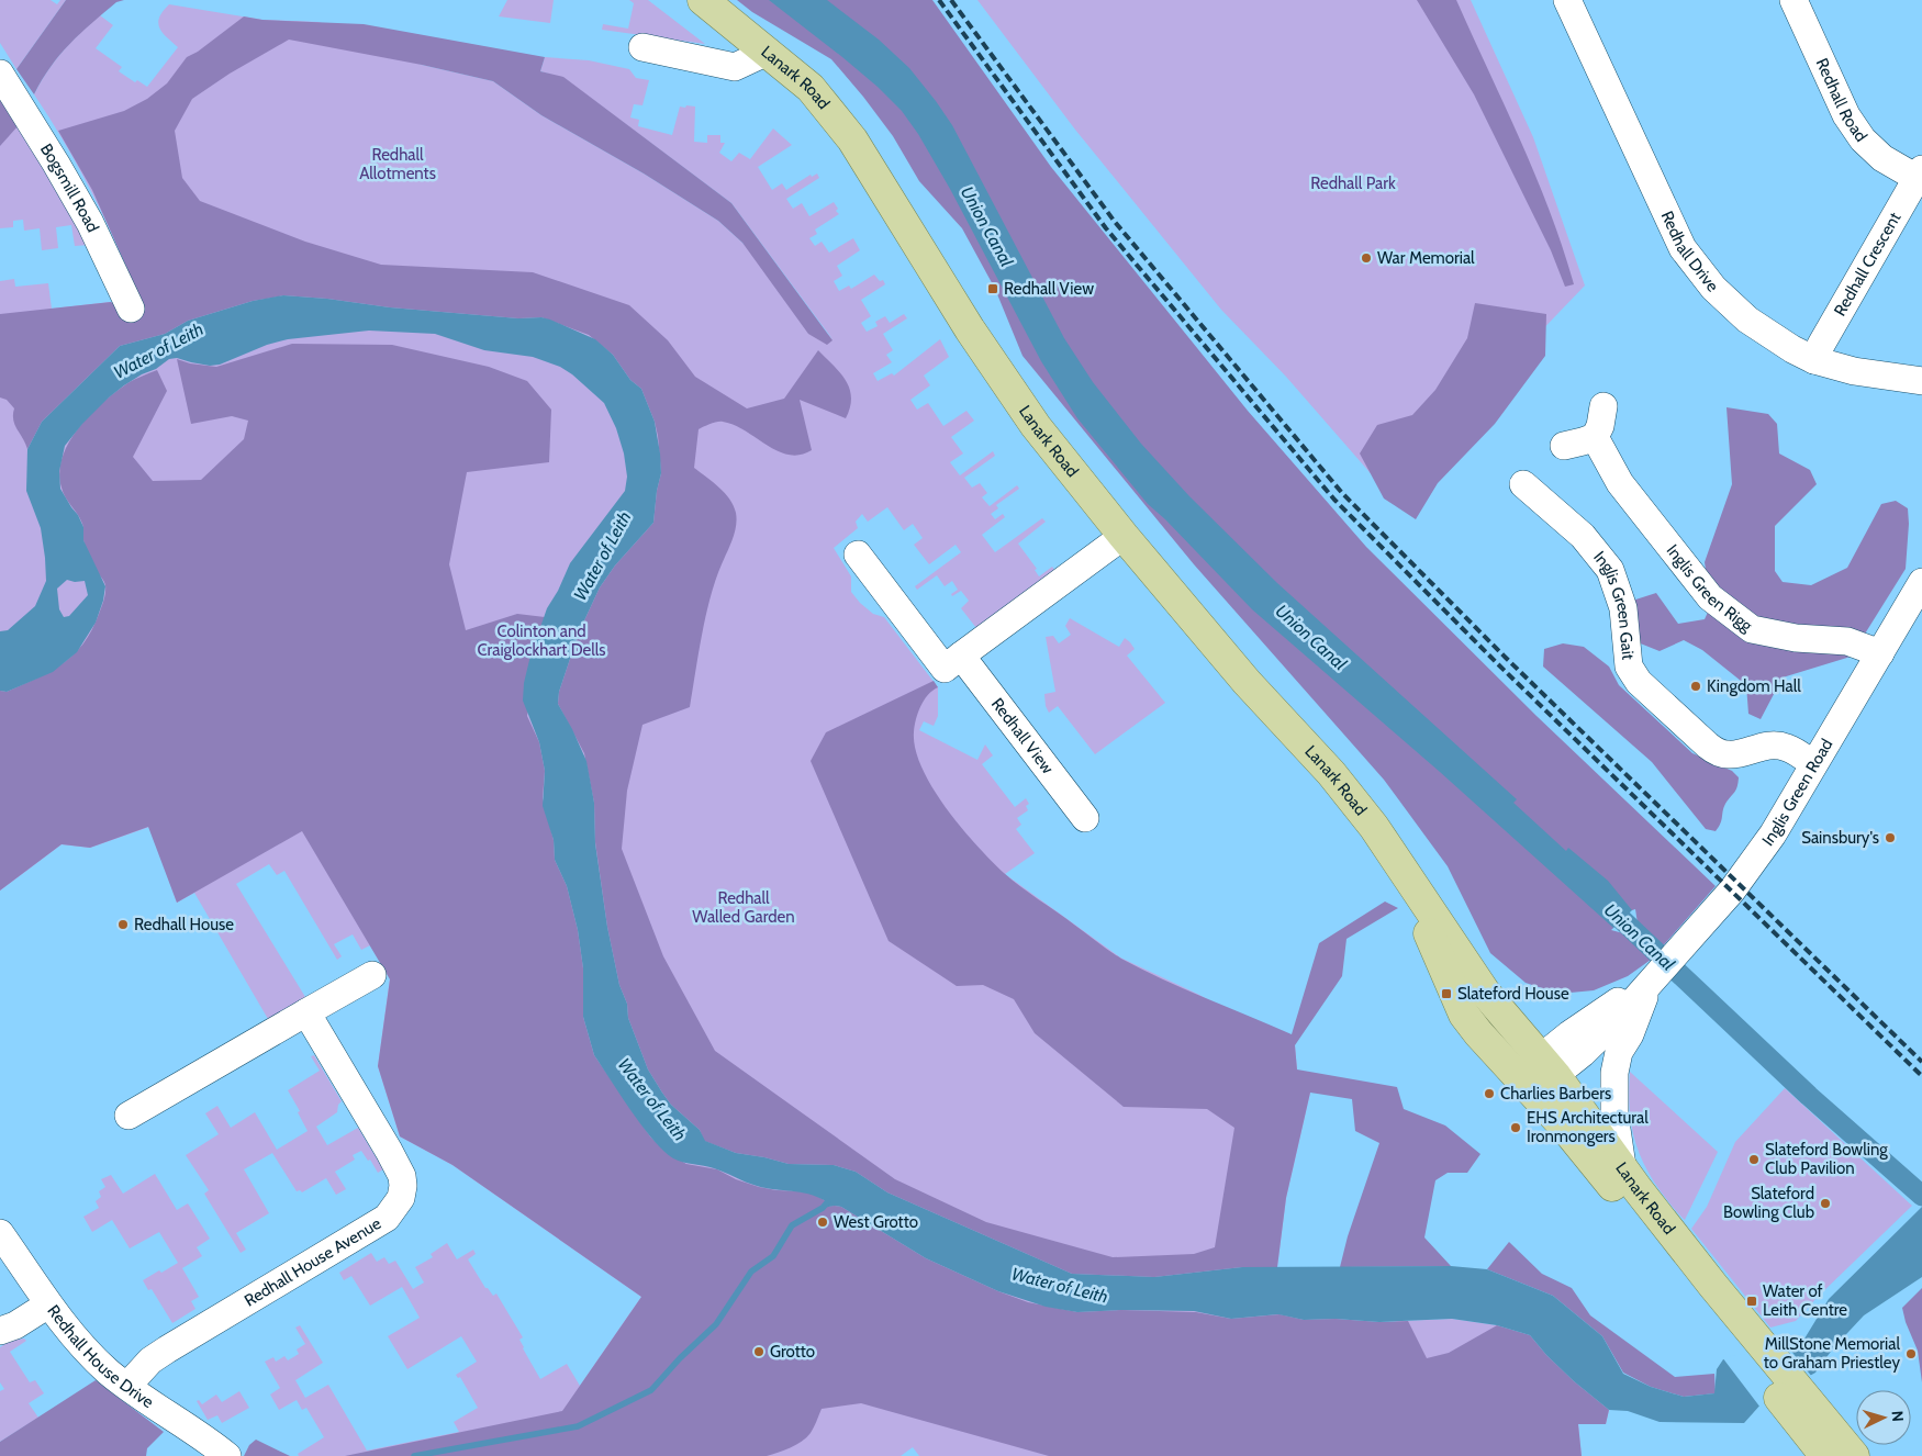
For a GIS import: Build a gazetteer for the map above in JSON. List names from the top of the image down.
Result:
{
  "streets": {
    "main road": ["Lanark Road"],
    "street": [
      "Redhall Road",
      "Bogsmill Road",
      "Redhall Drive",
      "Redhall Crescent",
      "Inglis Green Rigg",
      "Inglis Green Gait",
      "Redhall View",
      "Inglis Green Road",
      "Redhall House Avenue",
      "Redhall House Drive"
    ]
  },
  "crossings": [
    ["Lanark Road", "Inglis Green Road"],
    ["Redhall Road", "Redhall Crescent"],
    ["Redhall Drive", "Redhall Crescent"],
    ["Inglis Green Rigg", "Inglis Green Road"],
    ["Inglis Green Gait", "Inglis Green Road"],
    ["Redhall House Avenue", "Redhall House Drive"]
  ],
  "water": ["Union Canal", "Water of Leith"],
  "parks": [
    "Redhall Allotments",
    "Redhall Park",
    "Colinton and Craiglockhart Dells",
    "Redhall Walled Garden"
  ],
  "places": {
    "other": [
      "War Memorial",
      "Kingdom Hall",
      "Sainsbury's",
      "Redhall House",
      "Charlies Barbers",
      "EHS Architectural Ironmongers",
      "Slateford Bowling Club Pavilion",
      "Slateford Bowling Club",
      "West Grotto",
      "Grotto",
      "MillStone Memorial to Graham Priestley"
    ],
    "transit": ["Redhall View", "Slateford House", "Water of Leith Centre"]
  },
  "north": "right"
}
